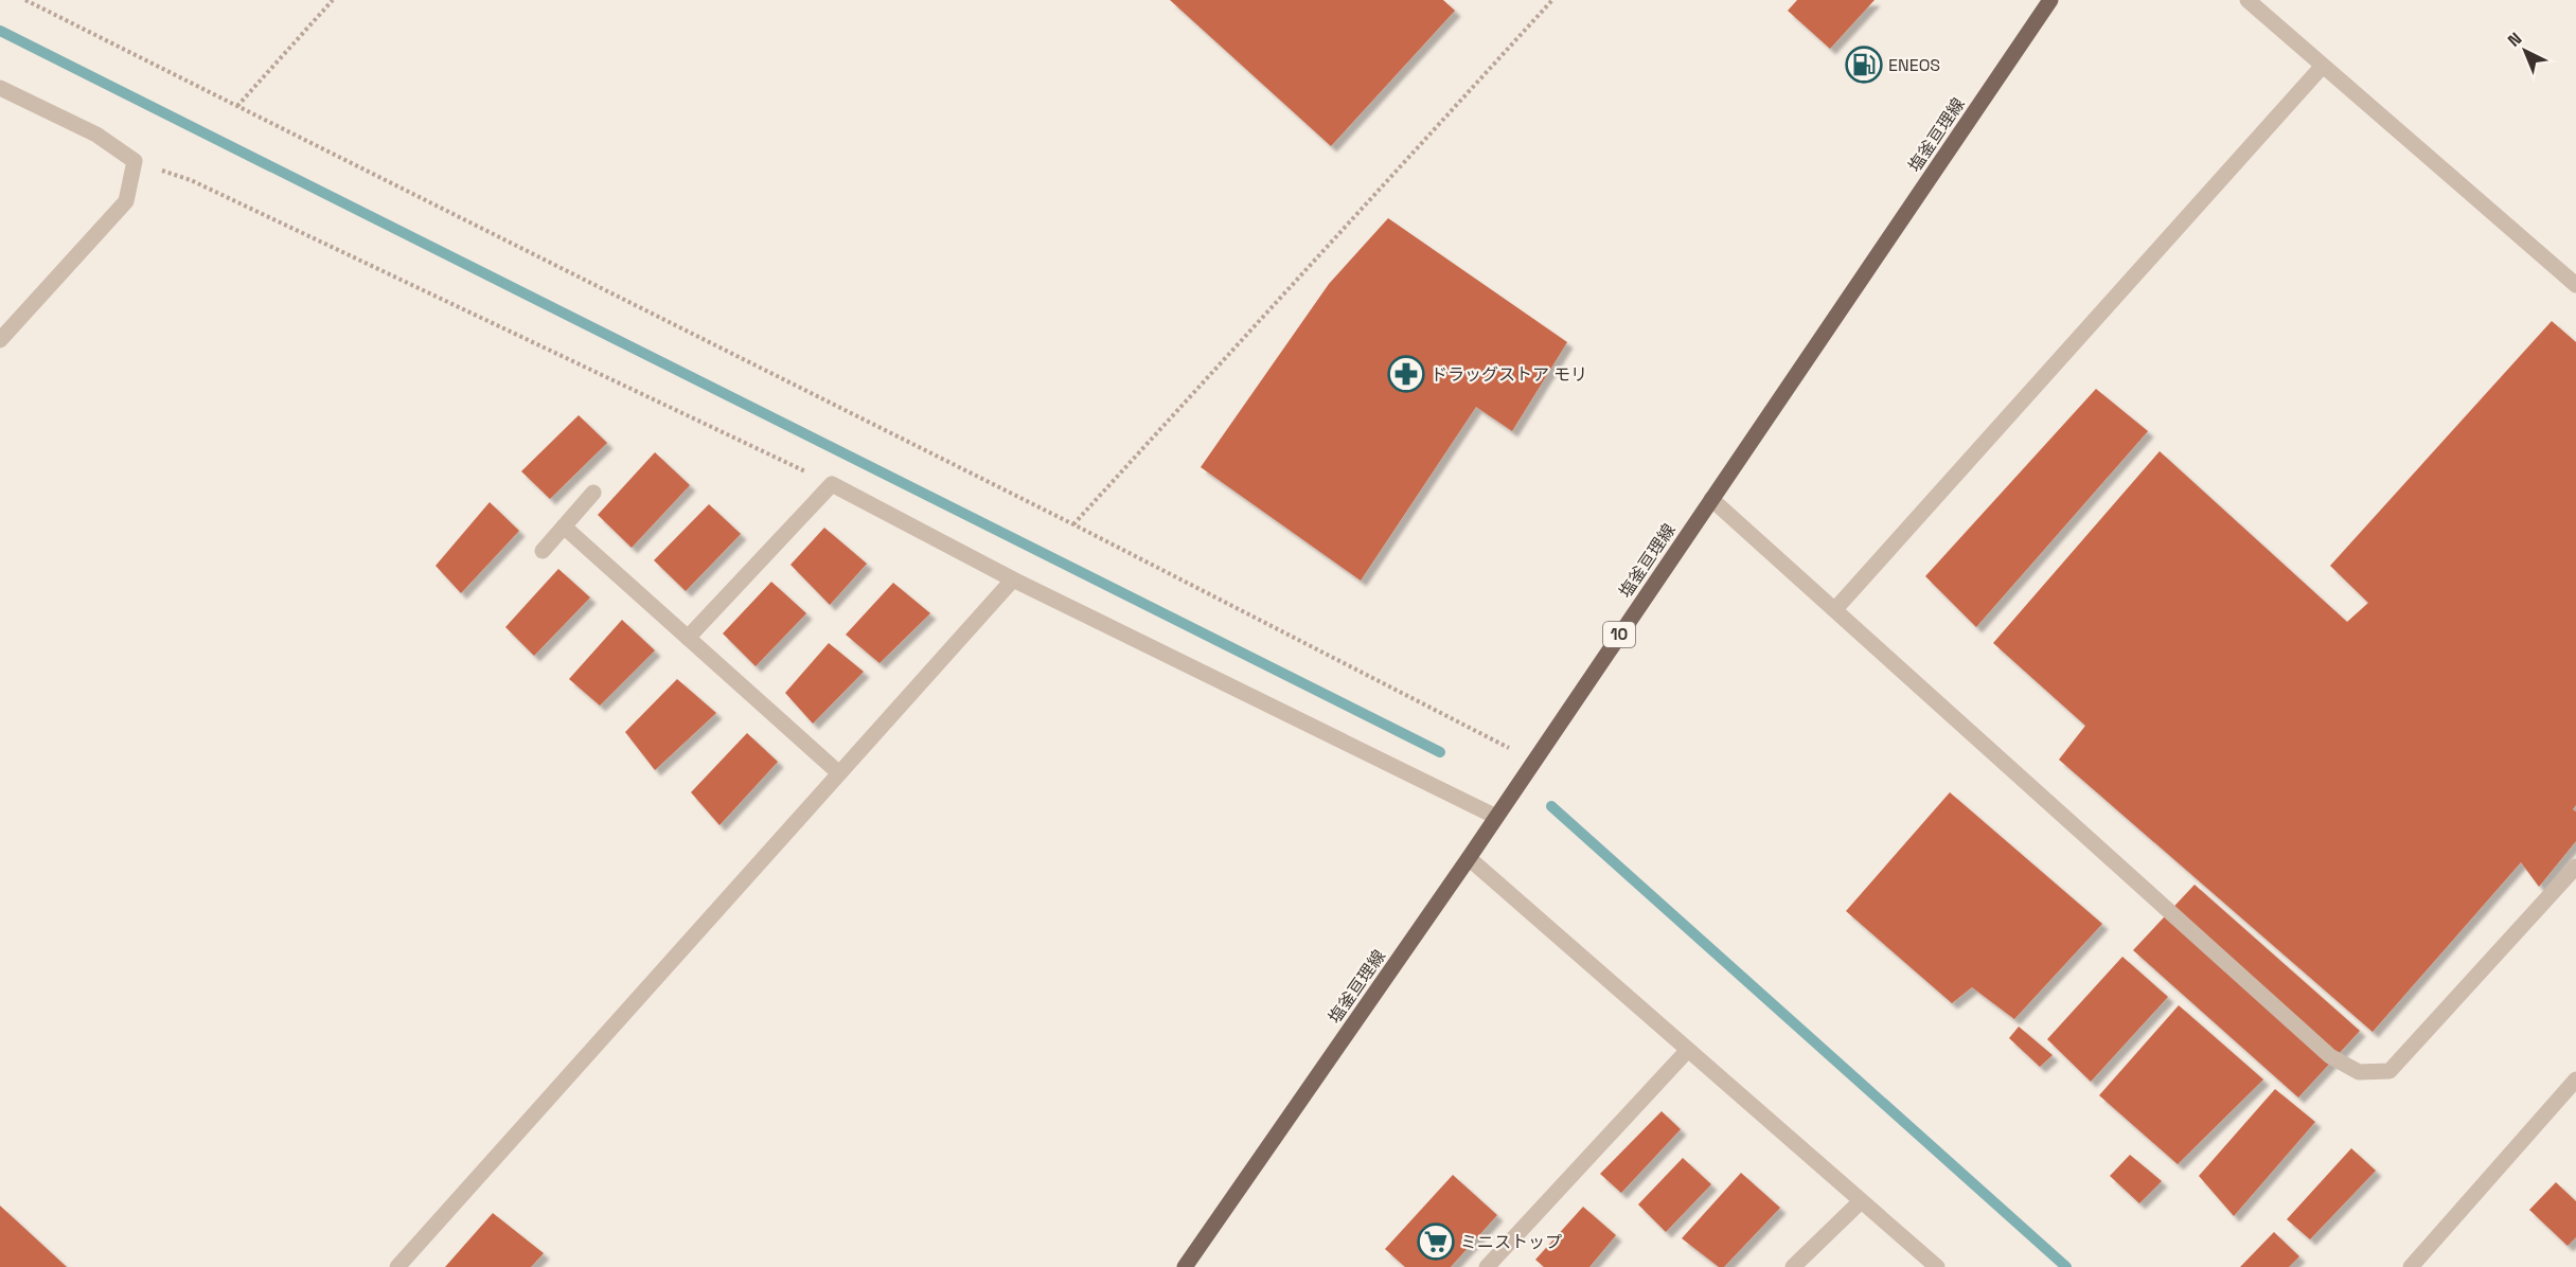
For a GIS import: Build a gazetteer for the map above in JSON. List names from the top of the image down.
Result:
{
  "streets": {
    "main road": ["塩釜亘理線", "10"]
  },
  "places": {
    "fuel station": ["ENEOS"],
    "pharmacy": ["ドラッグストア モリ"],
    "supermarket": ["ミニストップ"]
  },
  "north": "top left"
}
